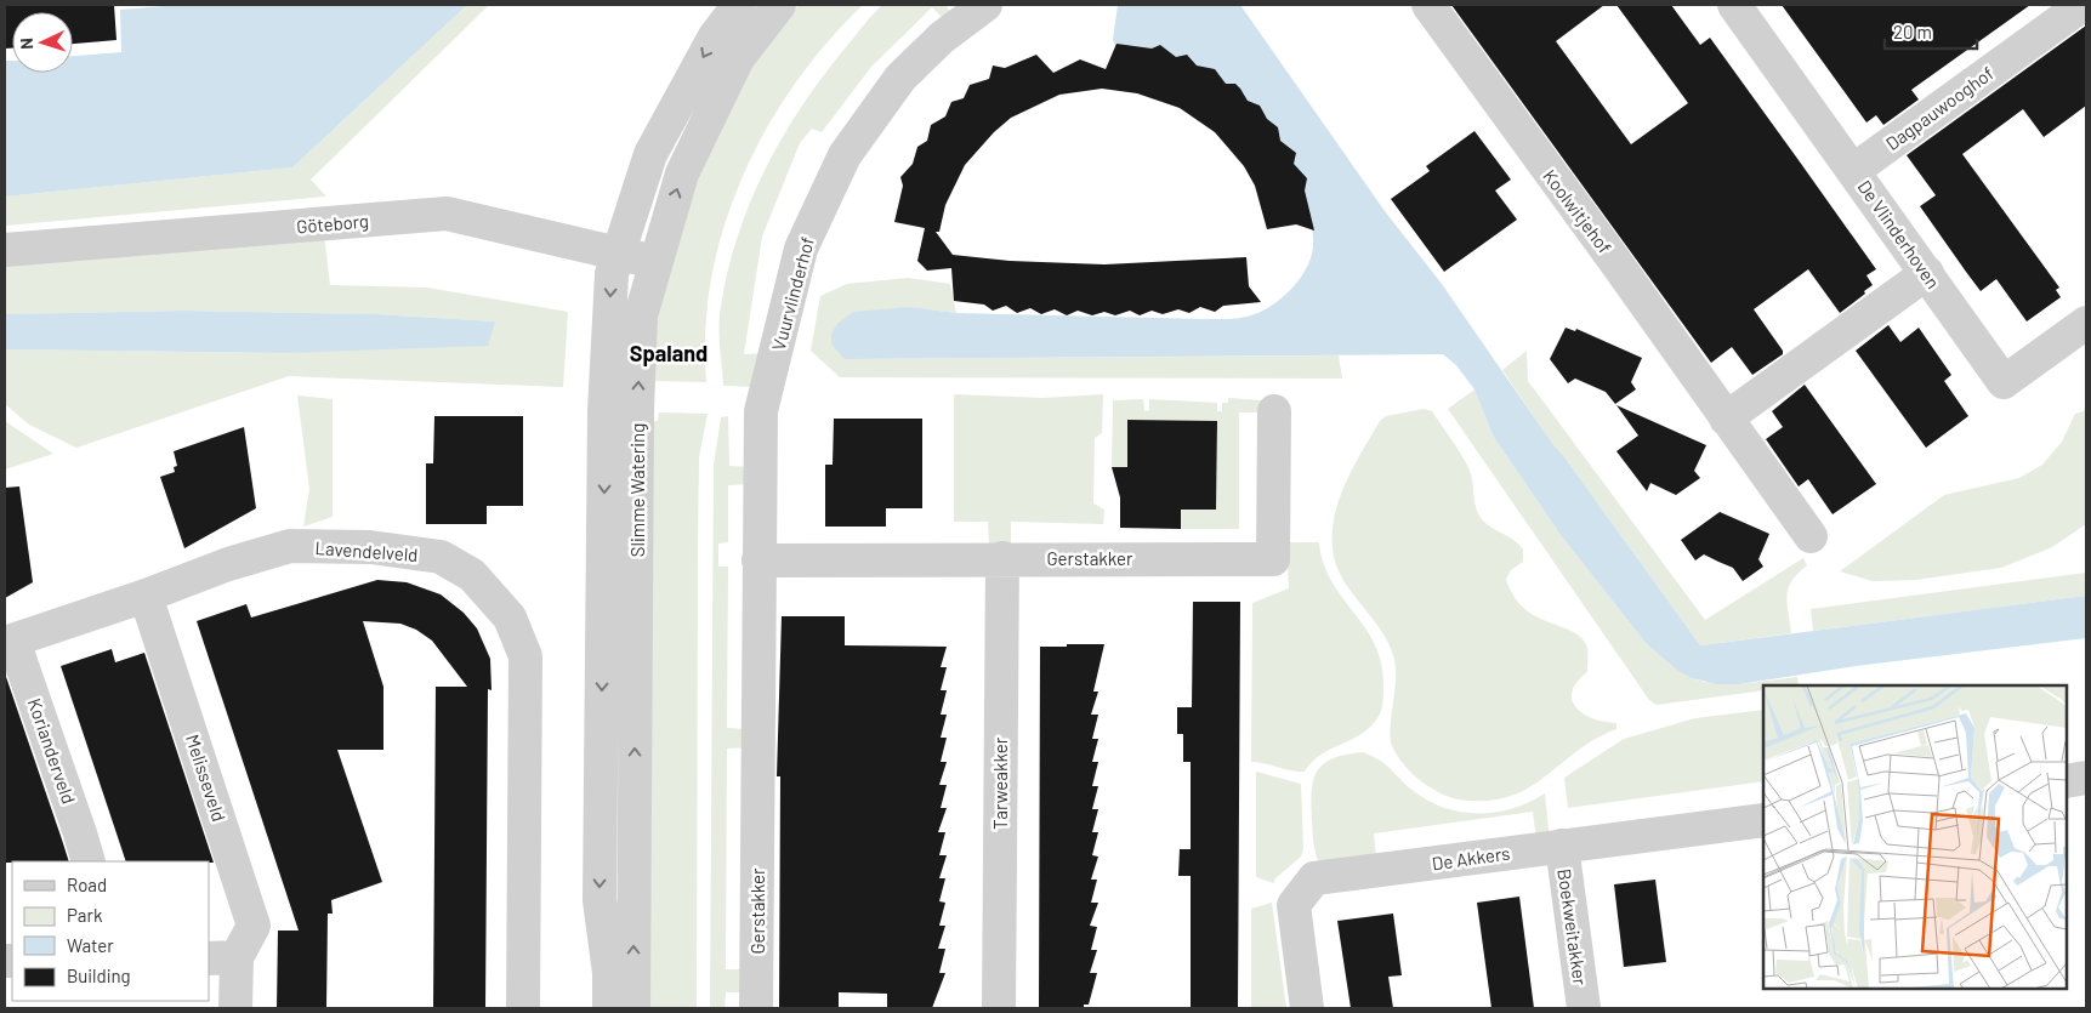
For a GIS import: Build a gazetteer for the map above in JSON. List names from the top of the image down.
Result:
{
  "streets": {
    "street": [
      "Dagpauwooghof",
      "Koolwitjehof",
      "Göteborg",
      "De Vlinderhoven",
      "Vuurvlinderhof",
      "Slimme Watering",
      "Lavendelveld",
      "Gerstakker",
      "Korianderveld",
      "Melisseveld",
      "Tarweakker",
      "De Akkers",
      "Boekweitakker"
    ]
  },
  "crossings": [
    ["Dagpauwooghof", "De Vlinderhoven"],
    ["Göteborg", "Slimme Watering"],
    ["Vuurvlinderhof", "Gerstakker"],
    ["Lavendelveld", "Korianderveld"],
    ["Lavendelveld", "Melisseveld"],
    ["Gerstakker", "Tarweakker"],
    ["De Akkers", "Boekweitakker"]
  ],
  "districts": ["Spaland"],
  "legend": [
    "Road",
    "Park",
    "Water",
    "Building"
  ],
  "scale_bar": "20 m",
  "north": "left"
}
